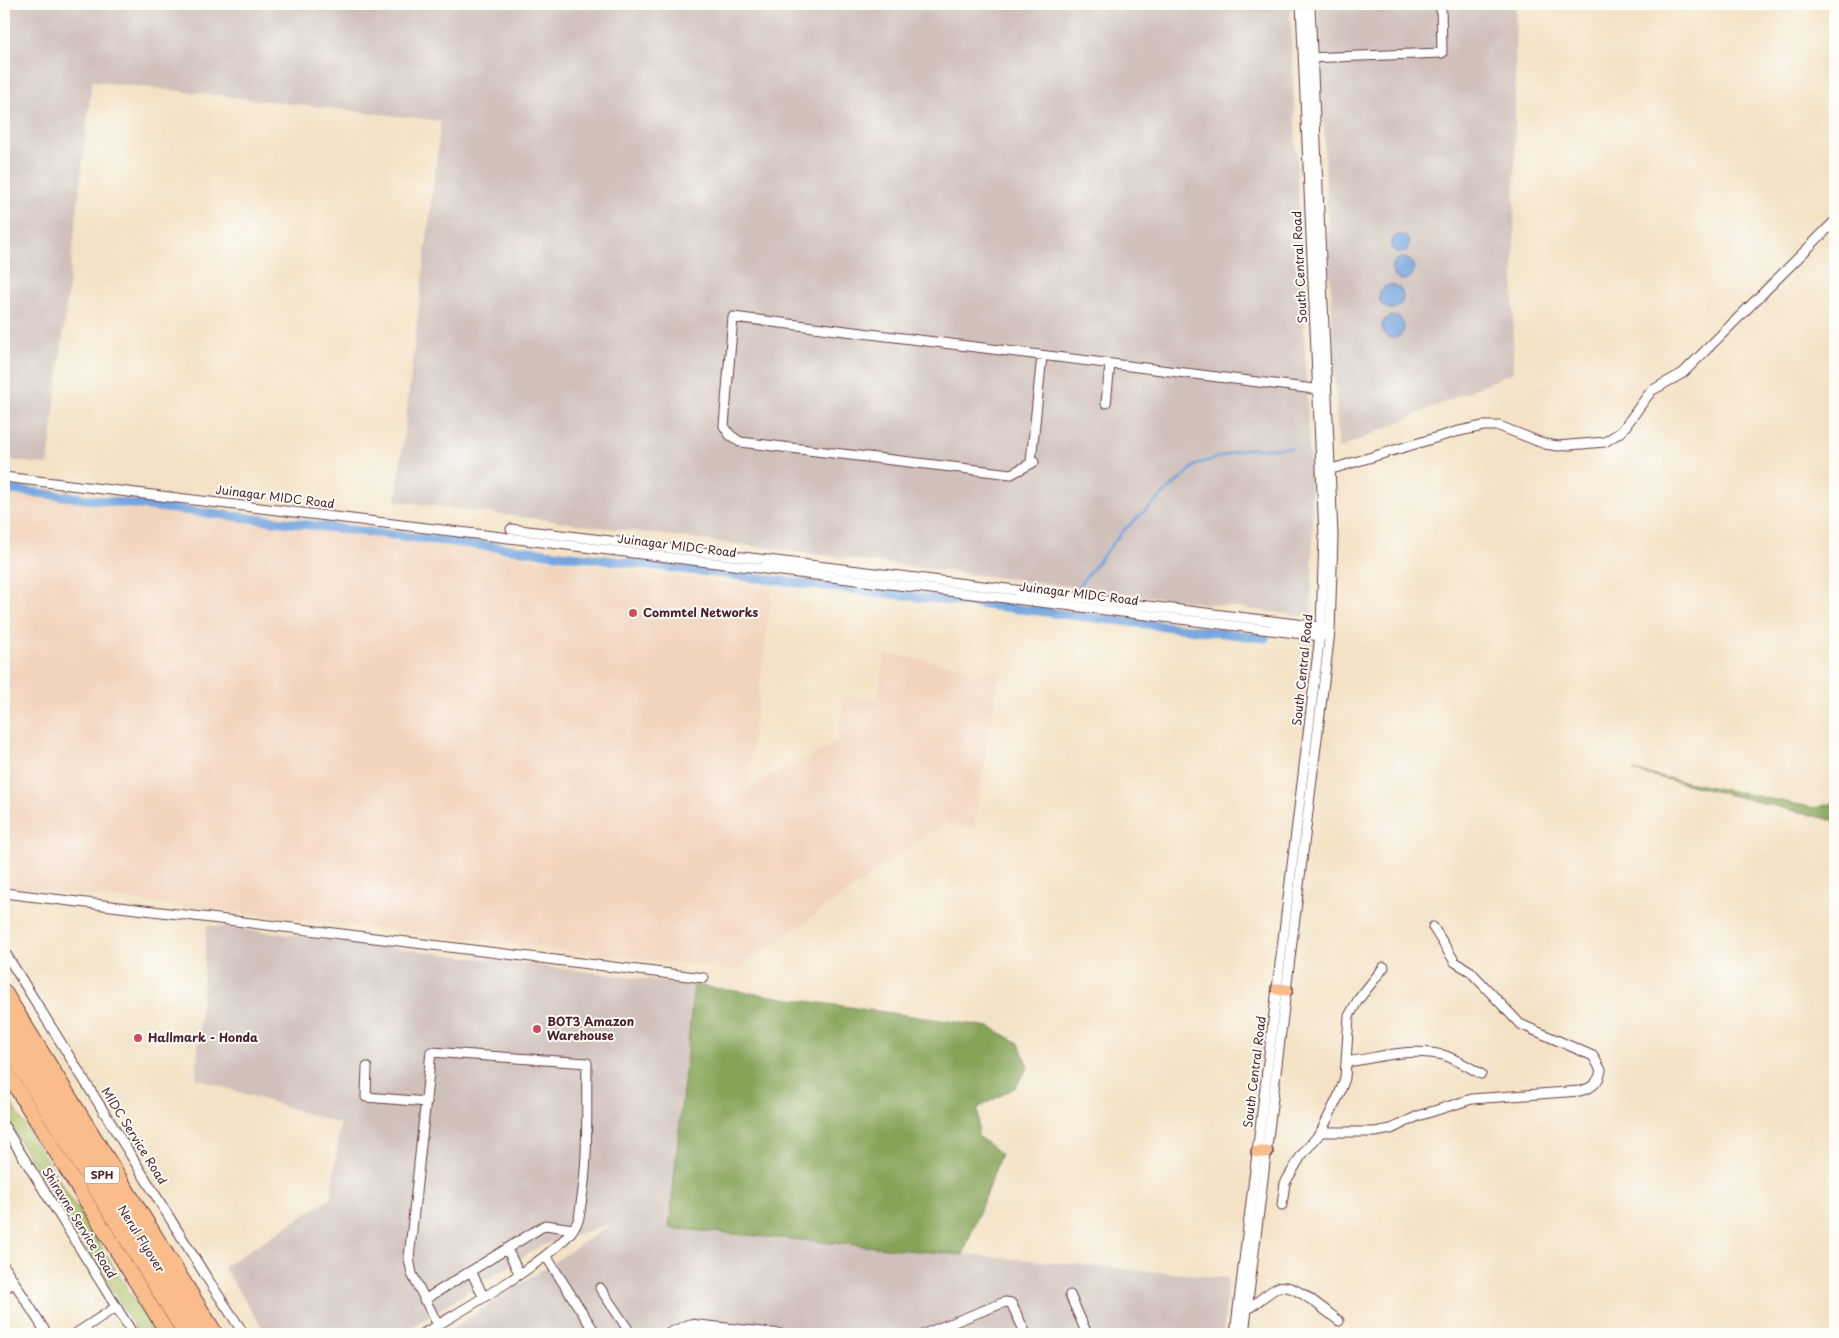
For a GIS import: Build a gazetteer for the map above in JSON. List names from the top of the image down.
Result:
{
  "streets": {
    "highway": ["SPH", "Nerul Flyover"],
    "street": [
      "South Central Road",
      "Juinagar MIDC Road",
      "MIDC Service Road",
      "Shiravne Service Road"
    ]
  },
  "crossings": [
    ["South Central Road", "Juinagar MIDC Road"]
  ],
  "places": ["Commtel Networks", "BOT3 Amazon Warehouse", "Hallmark - Honda"]
}
